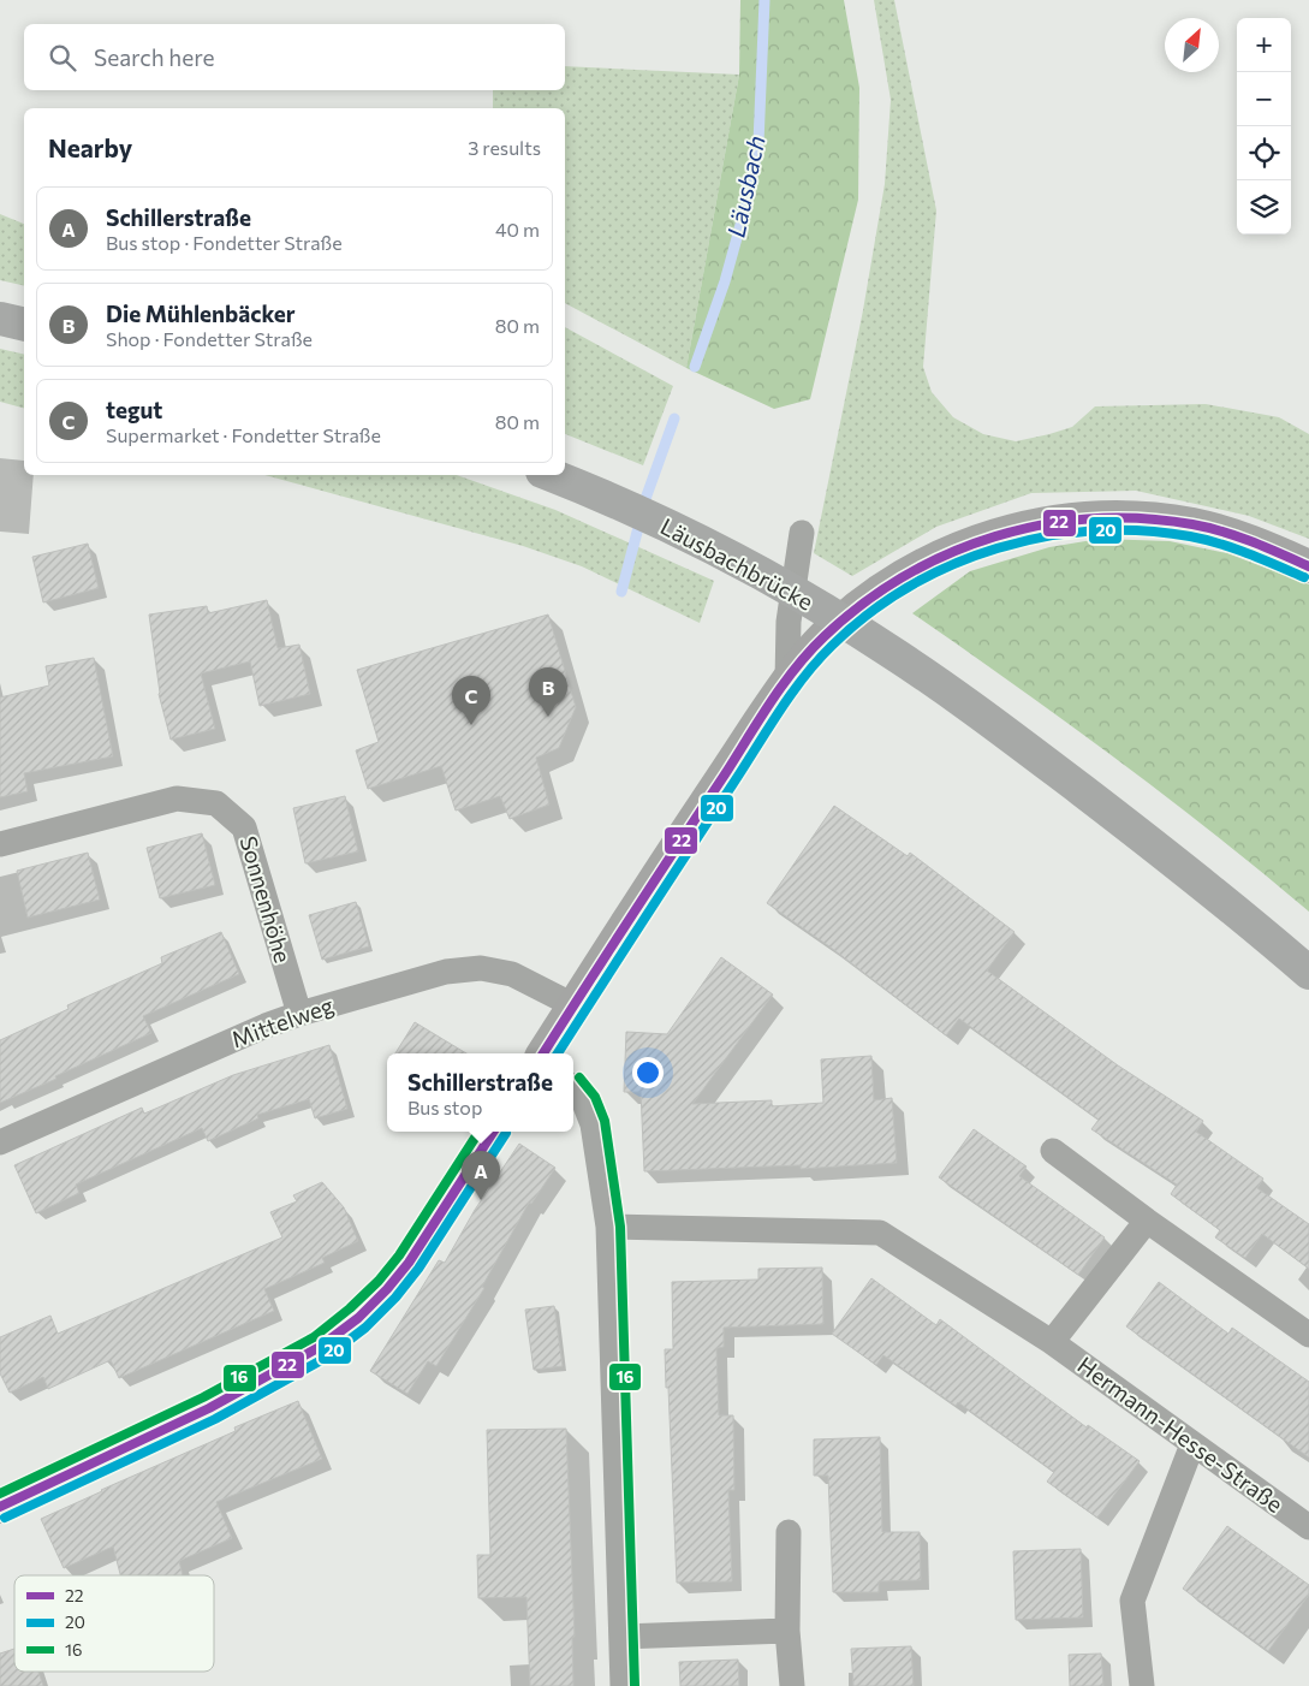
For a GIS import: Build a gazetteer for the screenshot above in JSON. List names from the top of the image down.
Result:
{
  "streets": {
    "main road": ["Läusbachbrücke"],
    "street": ["Sonnenhöhe", "Mittelweg", "Hermann-Hesse-Straße"]
  },
  "crossings": [
    ["Sonnenhöhe", "Mittelweg"]
  ],
  "water": ["Läusbach"],
  "lines": ["transit line 22", "transit line 20", "transit line 16"],
  "legend": ["22", "20", "16"],
  "north": "top right",
  "page": {
    "map_buttons": ["+", "−"],
    "search": "Search here",
    "heading": ["Nearby", "3 results"],
    "list": [
      {
        "mark": "A",
        "name": "Schillerstraße",
        "note": "Bus stop · Fondetter Straße",
        "value": "40 m"
      },
      {
        "mark": "B",
        "name": "Die Mühlenbäcker",
        "note": "Shop · Fondetter Straße",
        "value": "80 m"
      },
      {
        "mark": "C",
        "name": "tegut",
        "note": "Supermarket · Fondetter Straße",
        "value": "80 m"
      }
    ],
    "pins": ["B", "C", "A"],
    "popup": ["Schillerstraße", "Bus stop"]
  }
}
